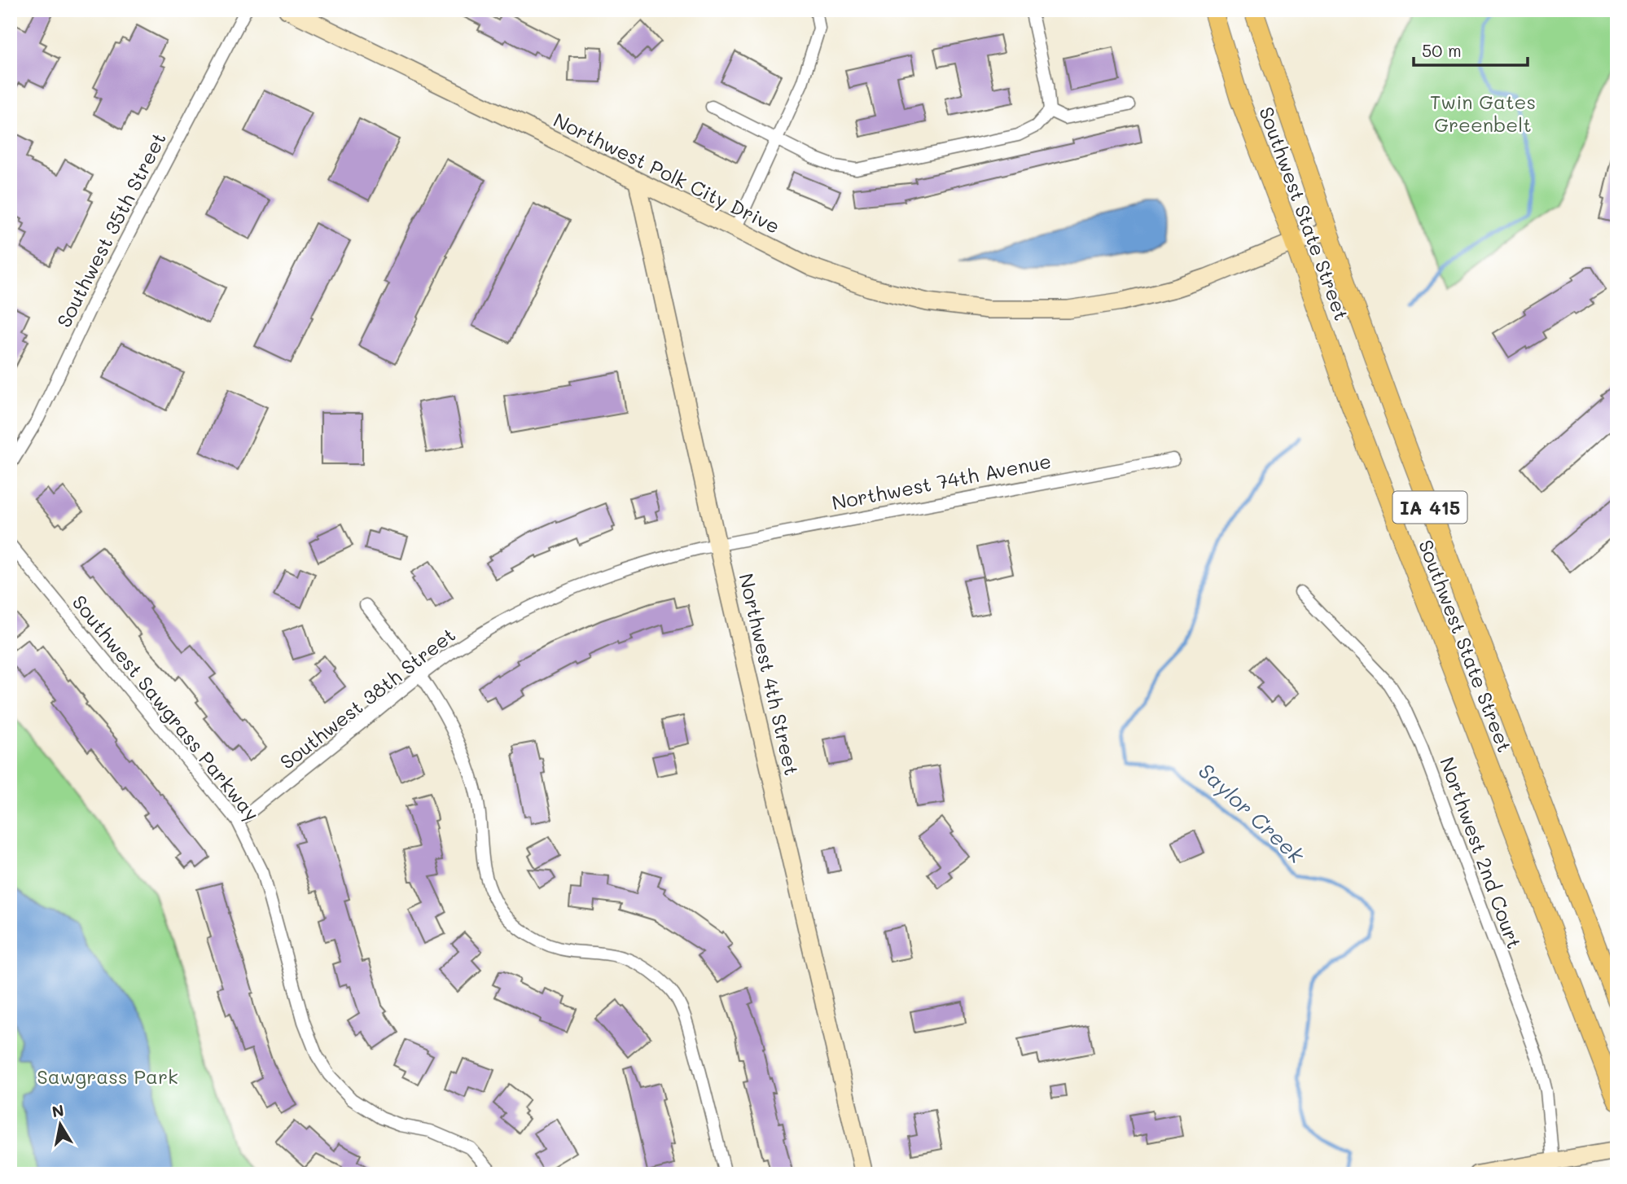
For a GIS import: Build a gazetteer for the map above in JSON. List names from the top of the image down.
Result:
{
  "streets": {
    "main road": ["Southwest State Street", "IA 415"],
    "street": [
      "Northwest Polk City Drive",
      "Southwest 35th Street",
      "Northwest 74th Avenue",
      "Northwest 4th Street",
      "Southwest 38th Street",
      "Southwest Sawgrass Parkway",
      "Northwest 2nd Court"
    ]
  },
  "crossings": [
    ["Northwest Polk City Drive", "Southwest State Street"],
    ["Northwest Polk City Drive", "Northwest 4th Street"],
    ["Northwest 74th Avenue", "Northwest 4th Street"],
    ["Northwest 74th Avenue", "Southwest 38th Street"],
    ["Northwest 4th Street", "Southwest 38th Street"],
    ["Southwest 38th Street", "Southwest Sawgrass Parkway"]
  ],
  "water": ["Saylor Creek"],
  "parks": ["Twin Gates Greenbelt", "Sawgrass Park"],
  "scale_bar": "50 m",
  "north": "top"
}
